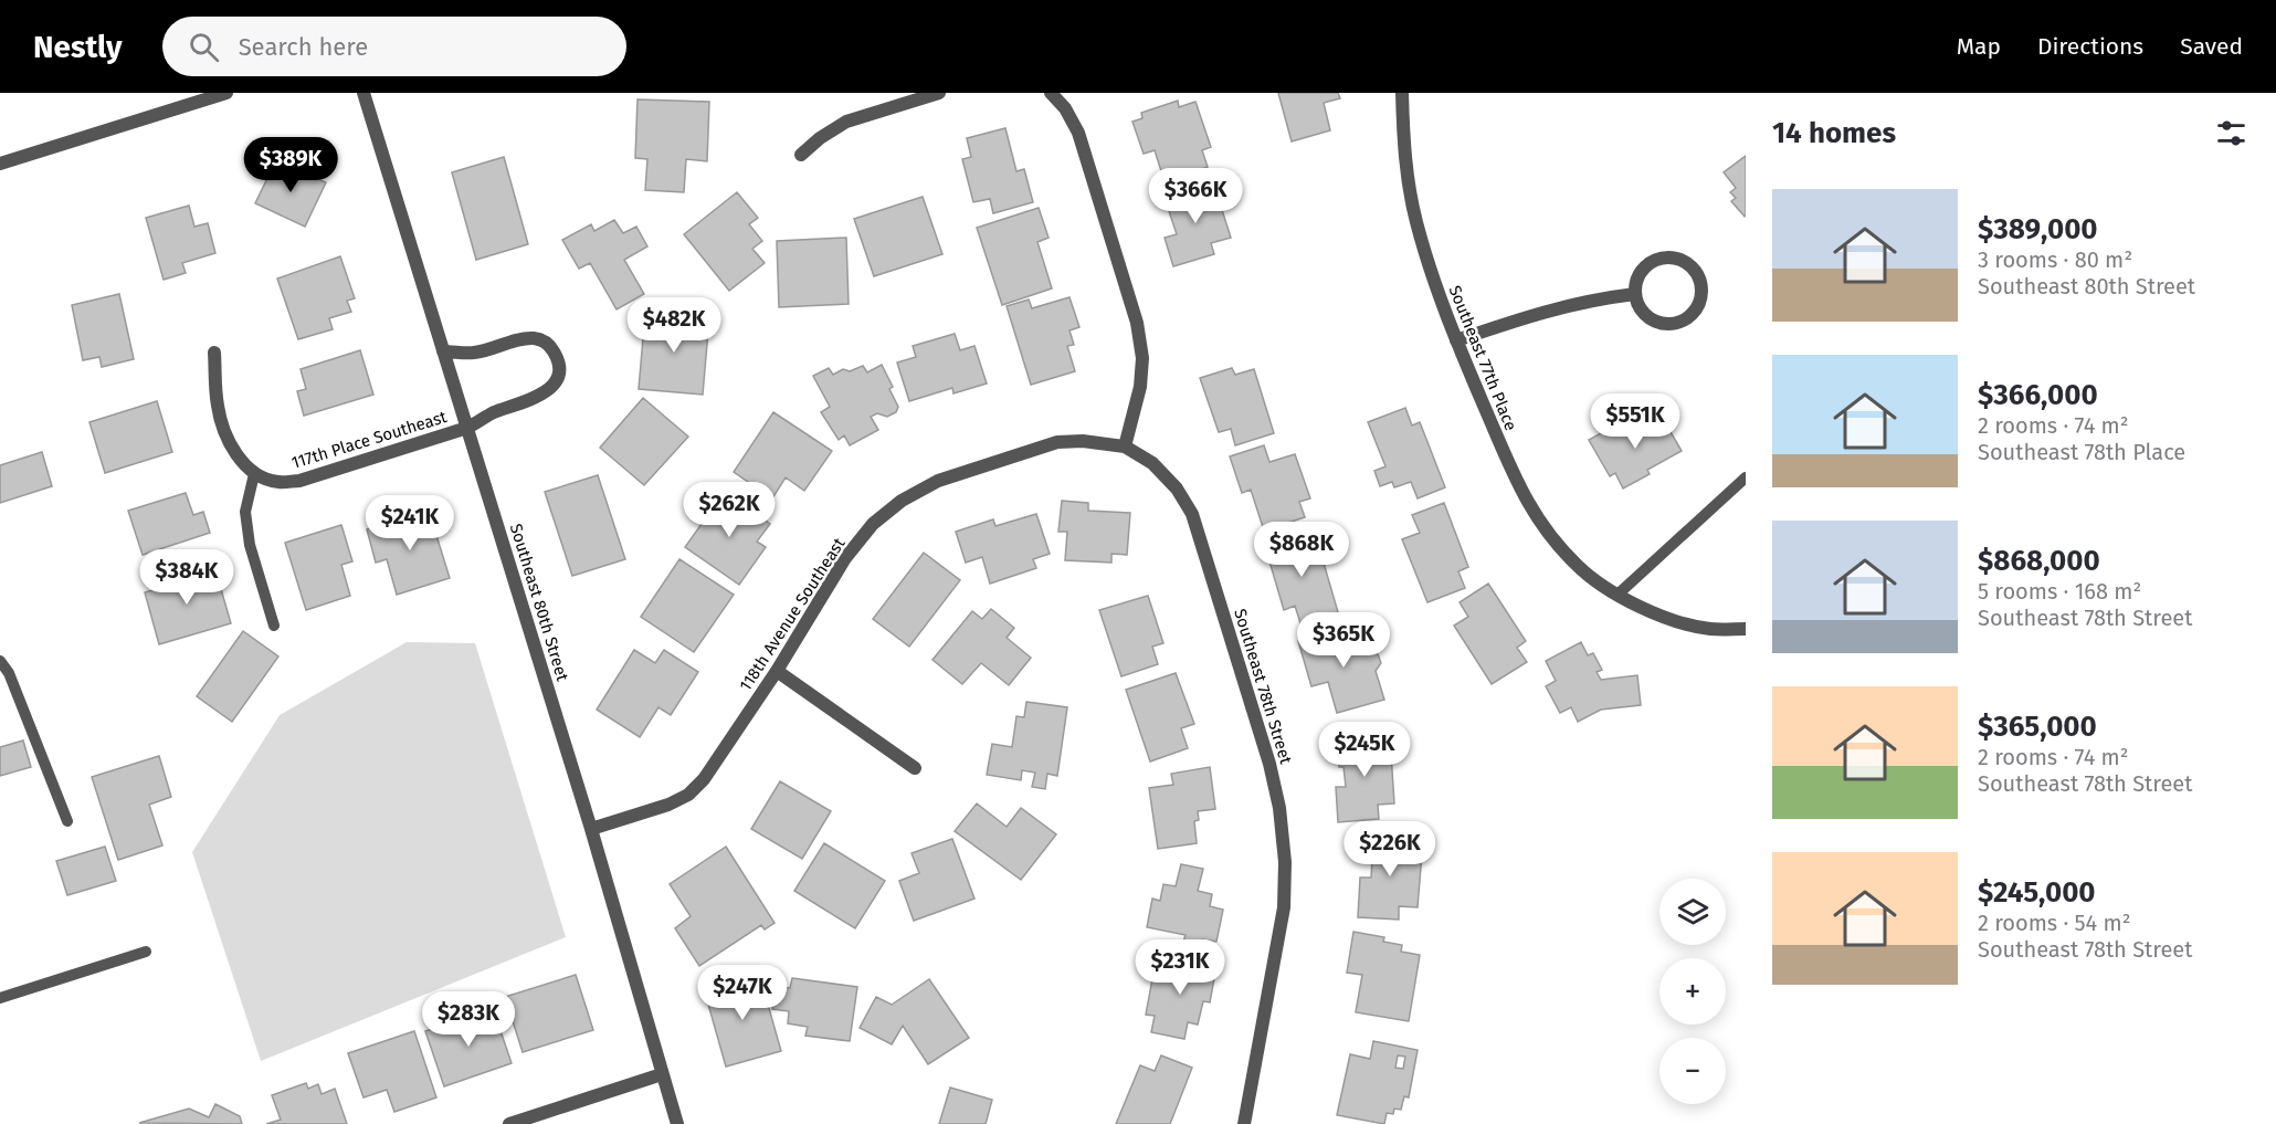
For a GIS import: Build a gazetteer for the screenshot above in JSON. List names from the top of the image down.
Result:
{
  "streets": {
    "street": [
      "Southeast 77th Place",
      "117th Place Southeast",
      "Southeast 80th Street",
      "118th Avenue Southeast",
      "Southeast 78th Street"
    ]
  },
  "crossings": [
    ["117th Place Southeast", "Southeast 80th Street"],
    ["Southeast 80th Street", "118th Avenue Southeast"],
    ["118th Avenue Southeast", "Southeast 78th Street"]
  ],
  "page": {
    "header": "Nestly",
    "search": "Search here",
    "nav": ["Map", "Directions", "Saved"],
    "heading": "14 homes",
    "price": [
      "$389K",
      "$366K",
      "$482K",
      "$551K",
      "$262K",
      "$241K",
      "$868K",
      "$384K",
      "$365K",
      "$245K",
      "$226K",
      "$231K",
      "$247K",
      "$283K"
    ],
    "list": [
      {
        "name": "$389,000",
        "note": "3 rooms · 80 m² · Southeast 80th Street"
      },
      {
        "name": "$366,000",
        "note": "2 rooms · 74 m² · Southeast 78th Place"
      },
      {
        "name": "$868,000",
        "note": "5 rooms · 168 m² · Southeast 78th Street"
      },
      {
        "name": "$365,000",
        "note": "2 rooms · 74 m² · Southeast 78th Street"
      },
      {
        "name": "$245,000",
        "note": "2 rooms · 54 m² · Southeast 78th Street"
      }
    ],
    "map_buttons": ["+", "−"]
  }
}
